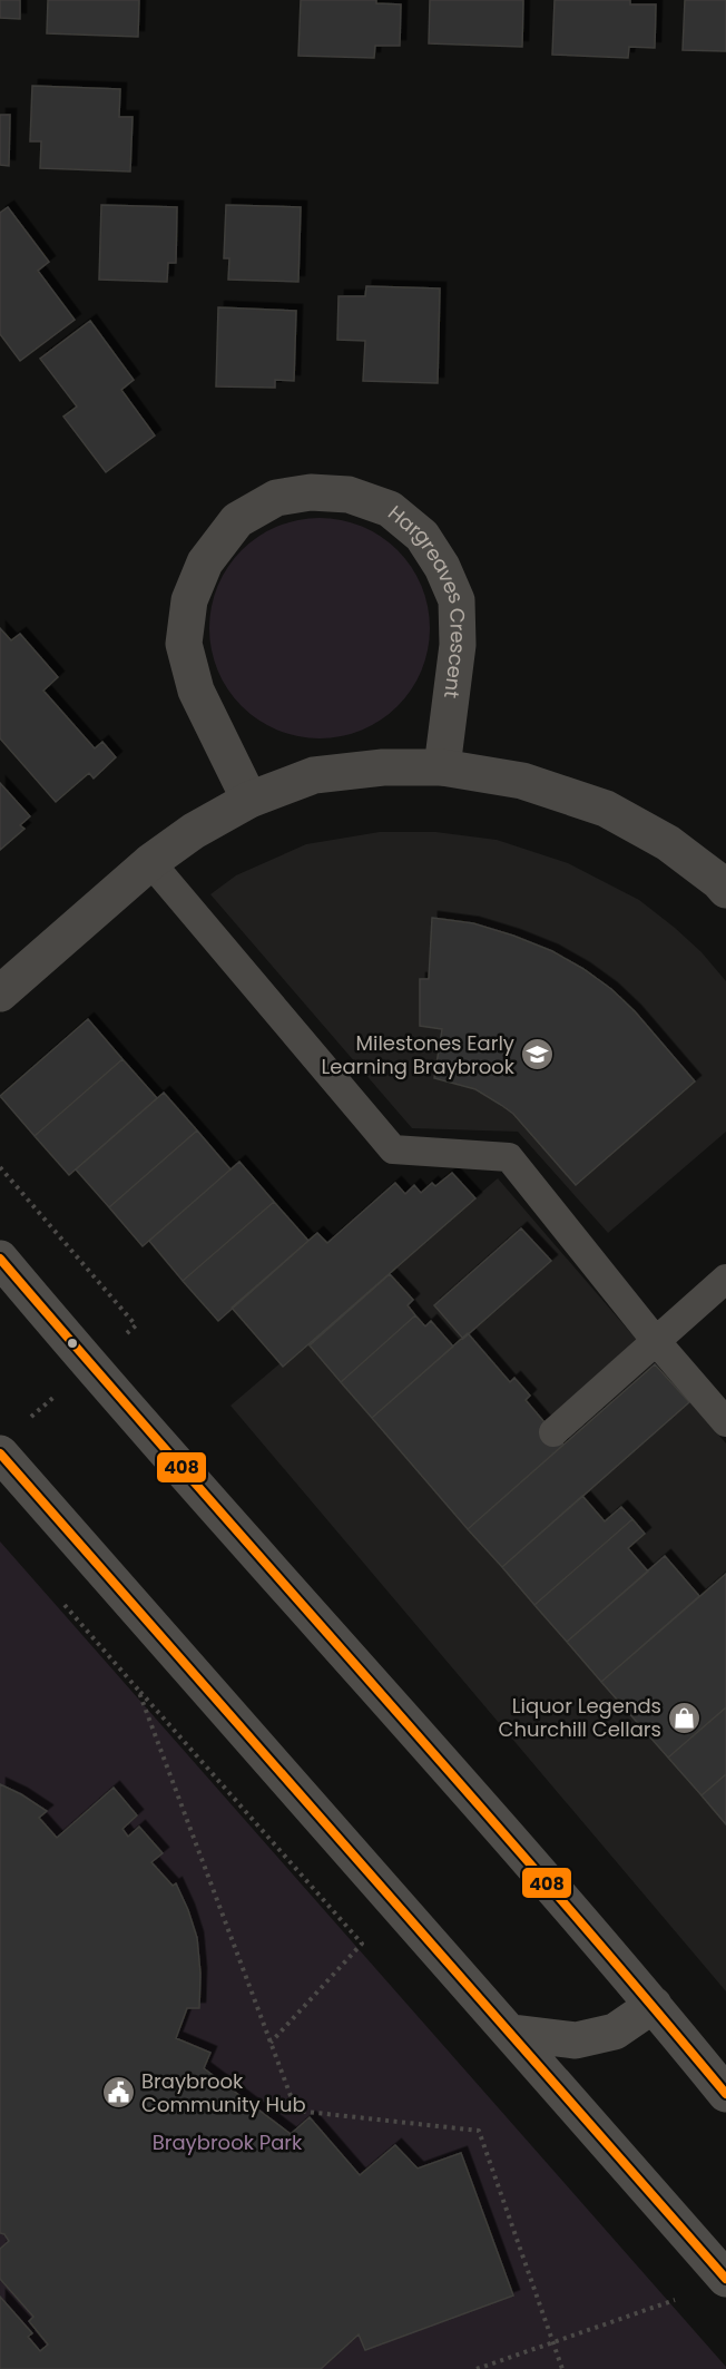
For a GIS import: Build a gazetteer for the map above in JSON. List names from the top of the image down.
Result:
{
  "streets": {
    "street": ["Hargreaves Crescent"]
  },
  "parks": ["Braybrook Park"],
  "places": {
    "school or university": ["Milestones Early Learning Braybrook"],
    "shop": ["Liquor Legends Churchill Cellars"],
    "public building": ["Braybrook Community Hub"]
  },
  "lines": ["transit line 408"]
}
